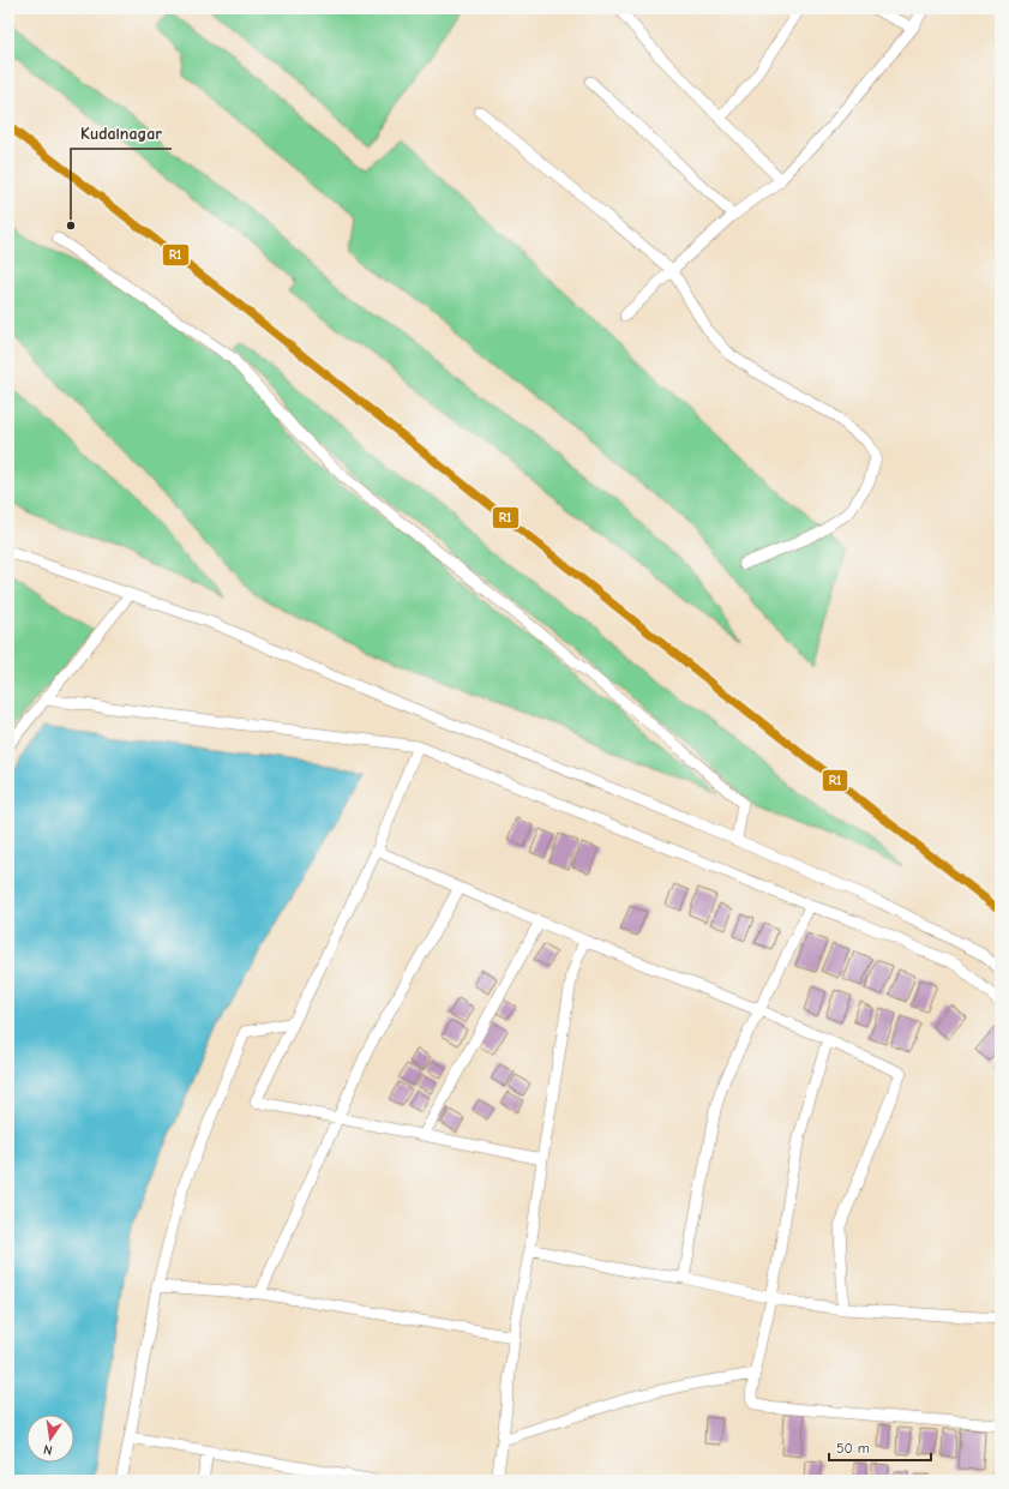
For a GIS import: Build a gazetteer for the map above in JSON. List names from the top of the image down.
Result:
{
  "places": ["Kudalnagar"],
  "lines": ["transit line R1"],
  "scale_bar": "50 m",
  "north": "bottom"
}
